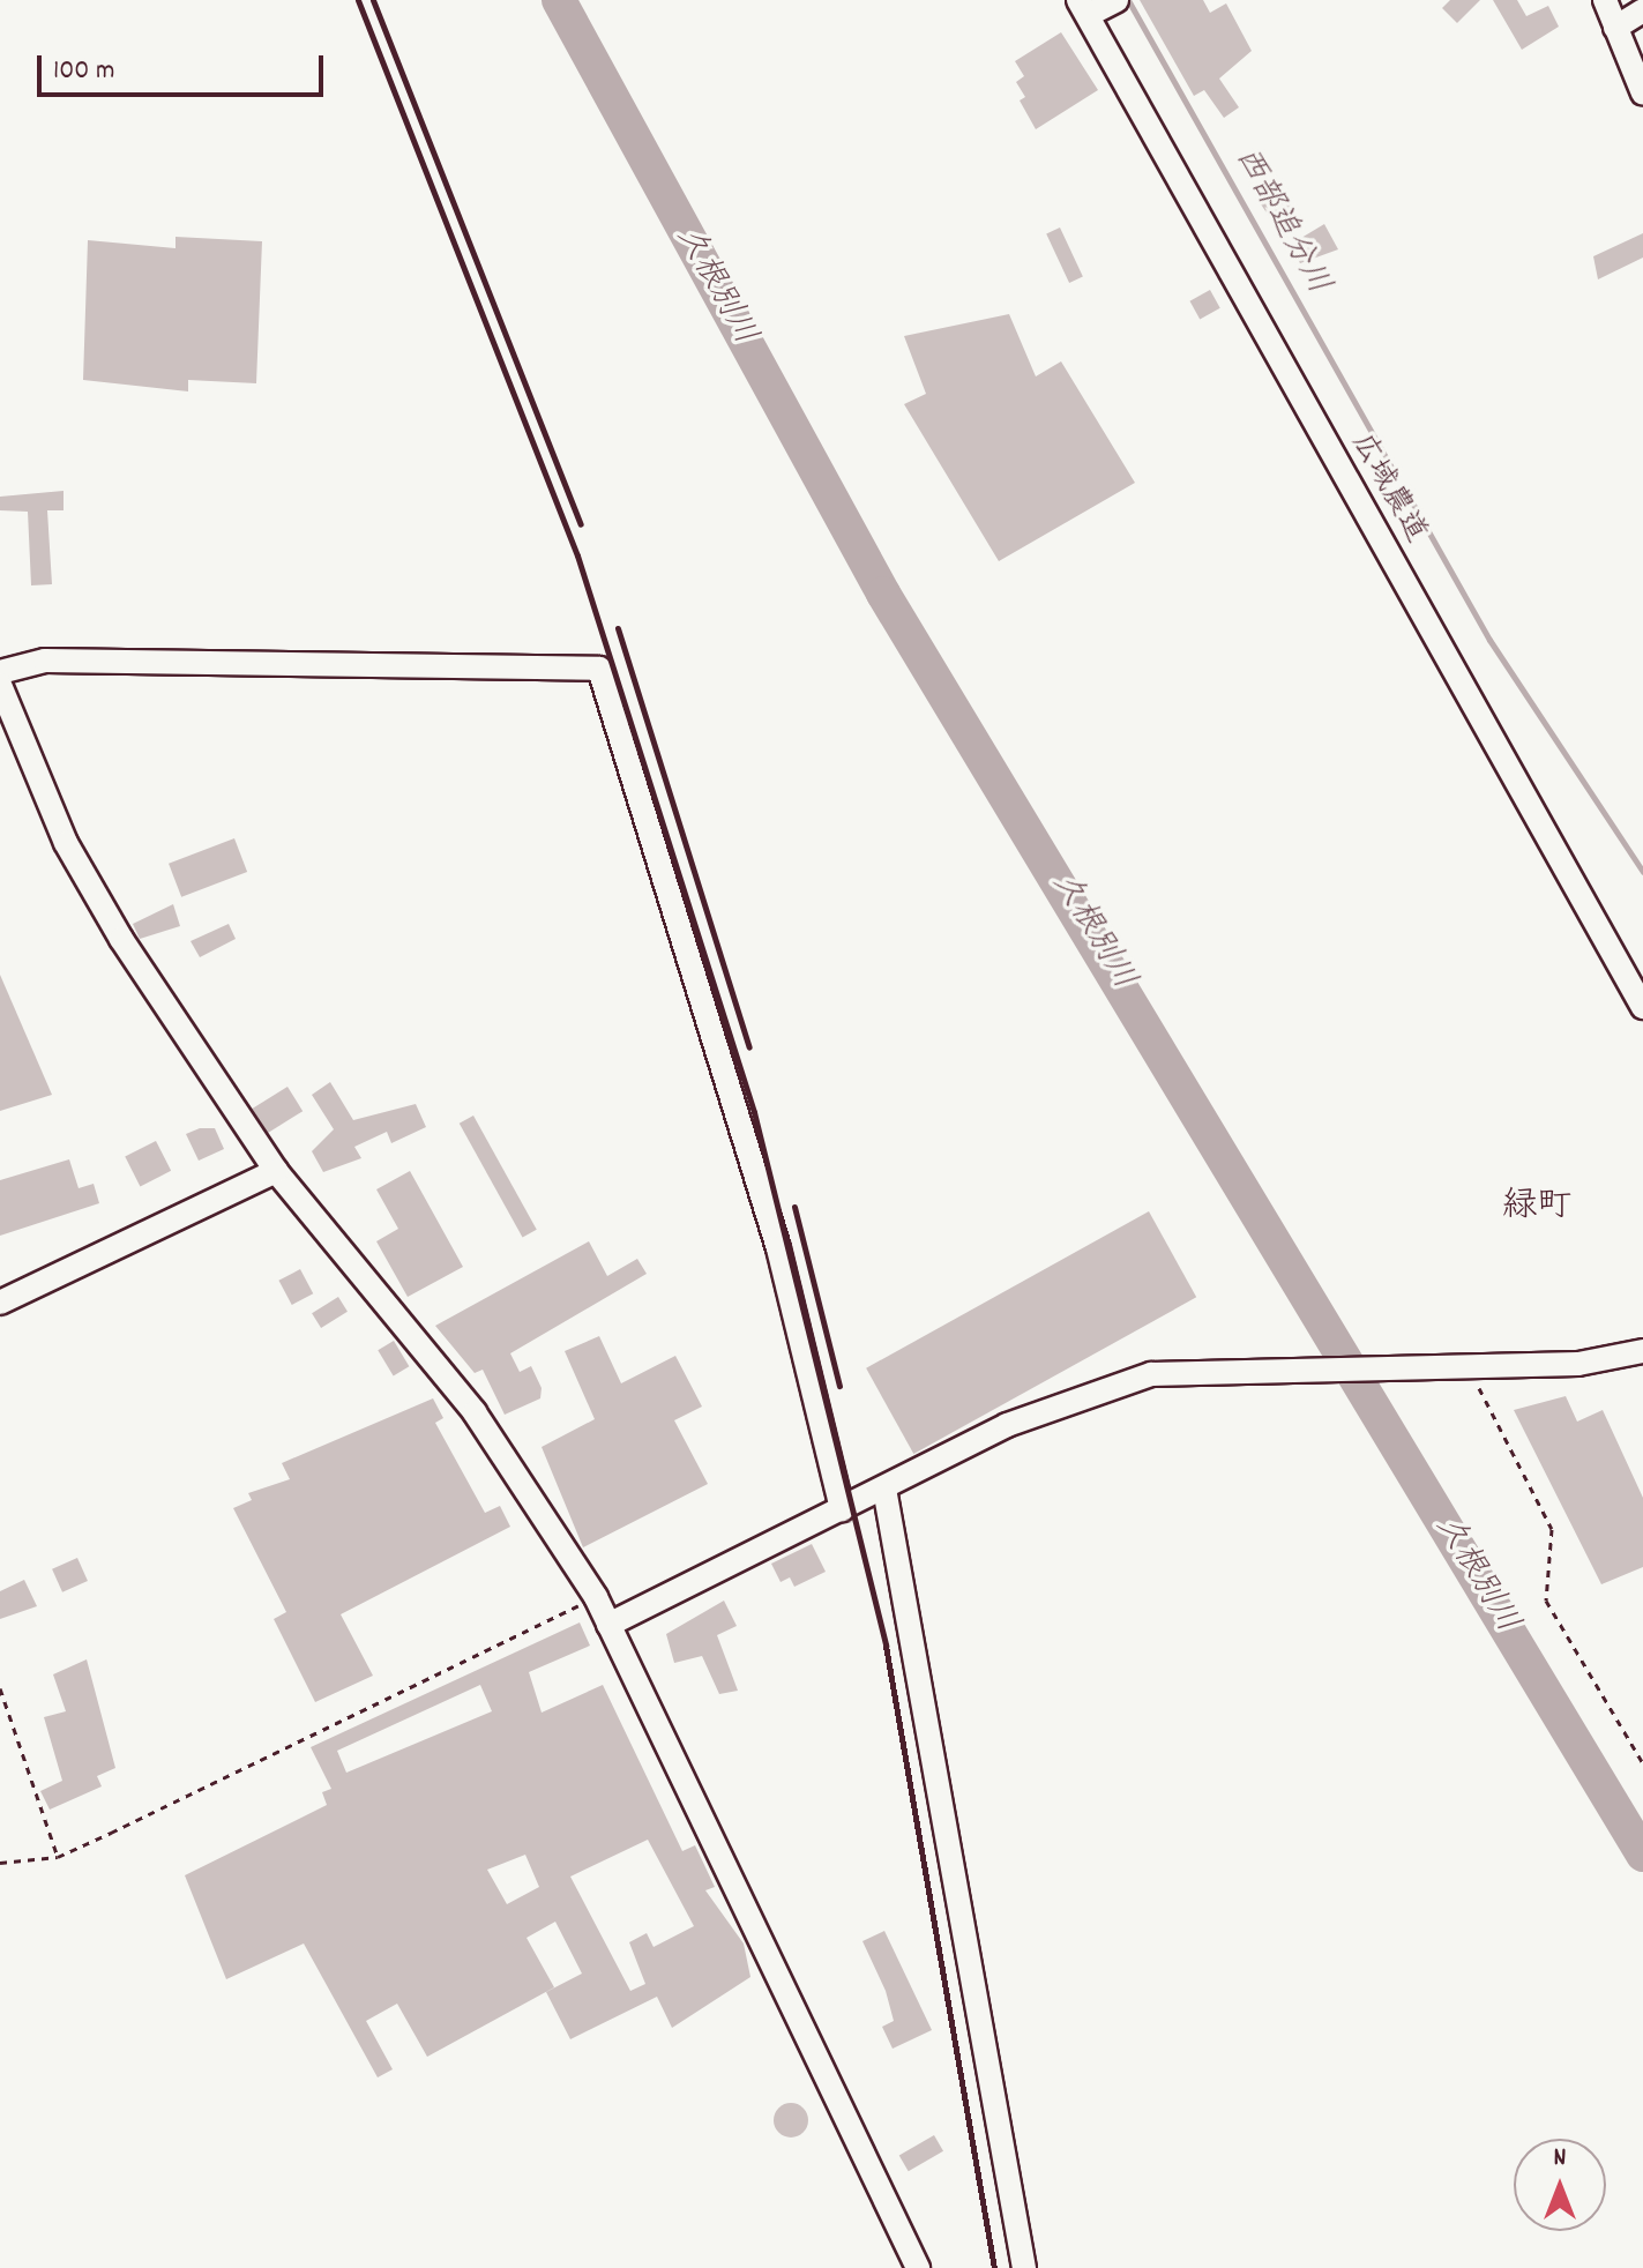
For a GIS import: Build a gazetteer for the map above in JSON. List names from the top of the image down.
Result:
{
  "streets": {
    "street": ["広域農道"]
  },
  "districts": ["緑町"],
  "water": ["西部追分川", "久根別川"],
  "scale_bar": "100 m",
  "north": "top"
}
